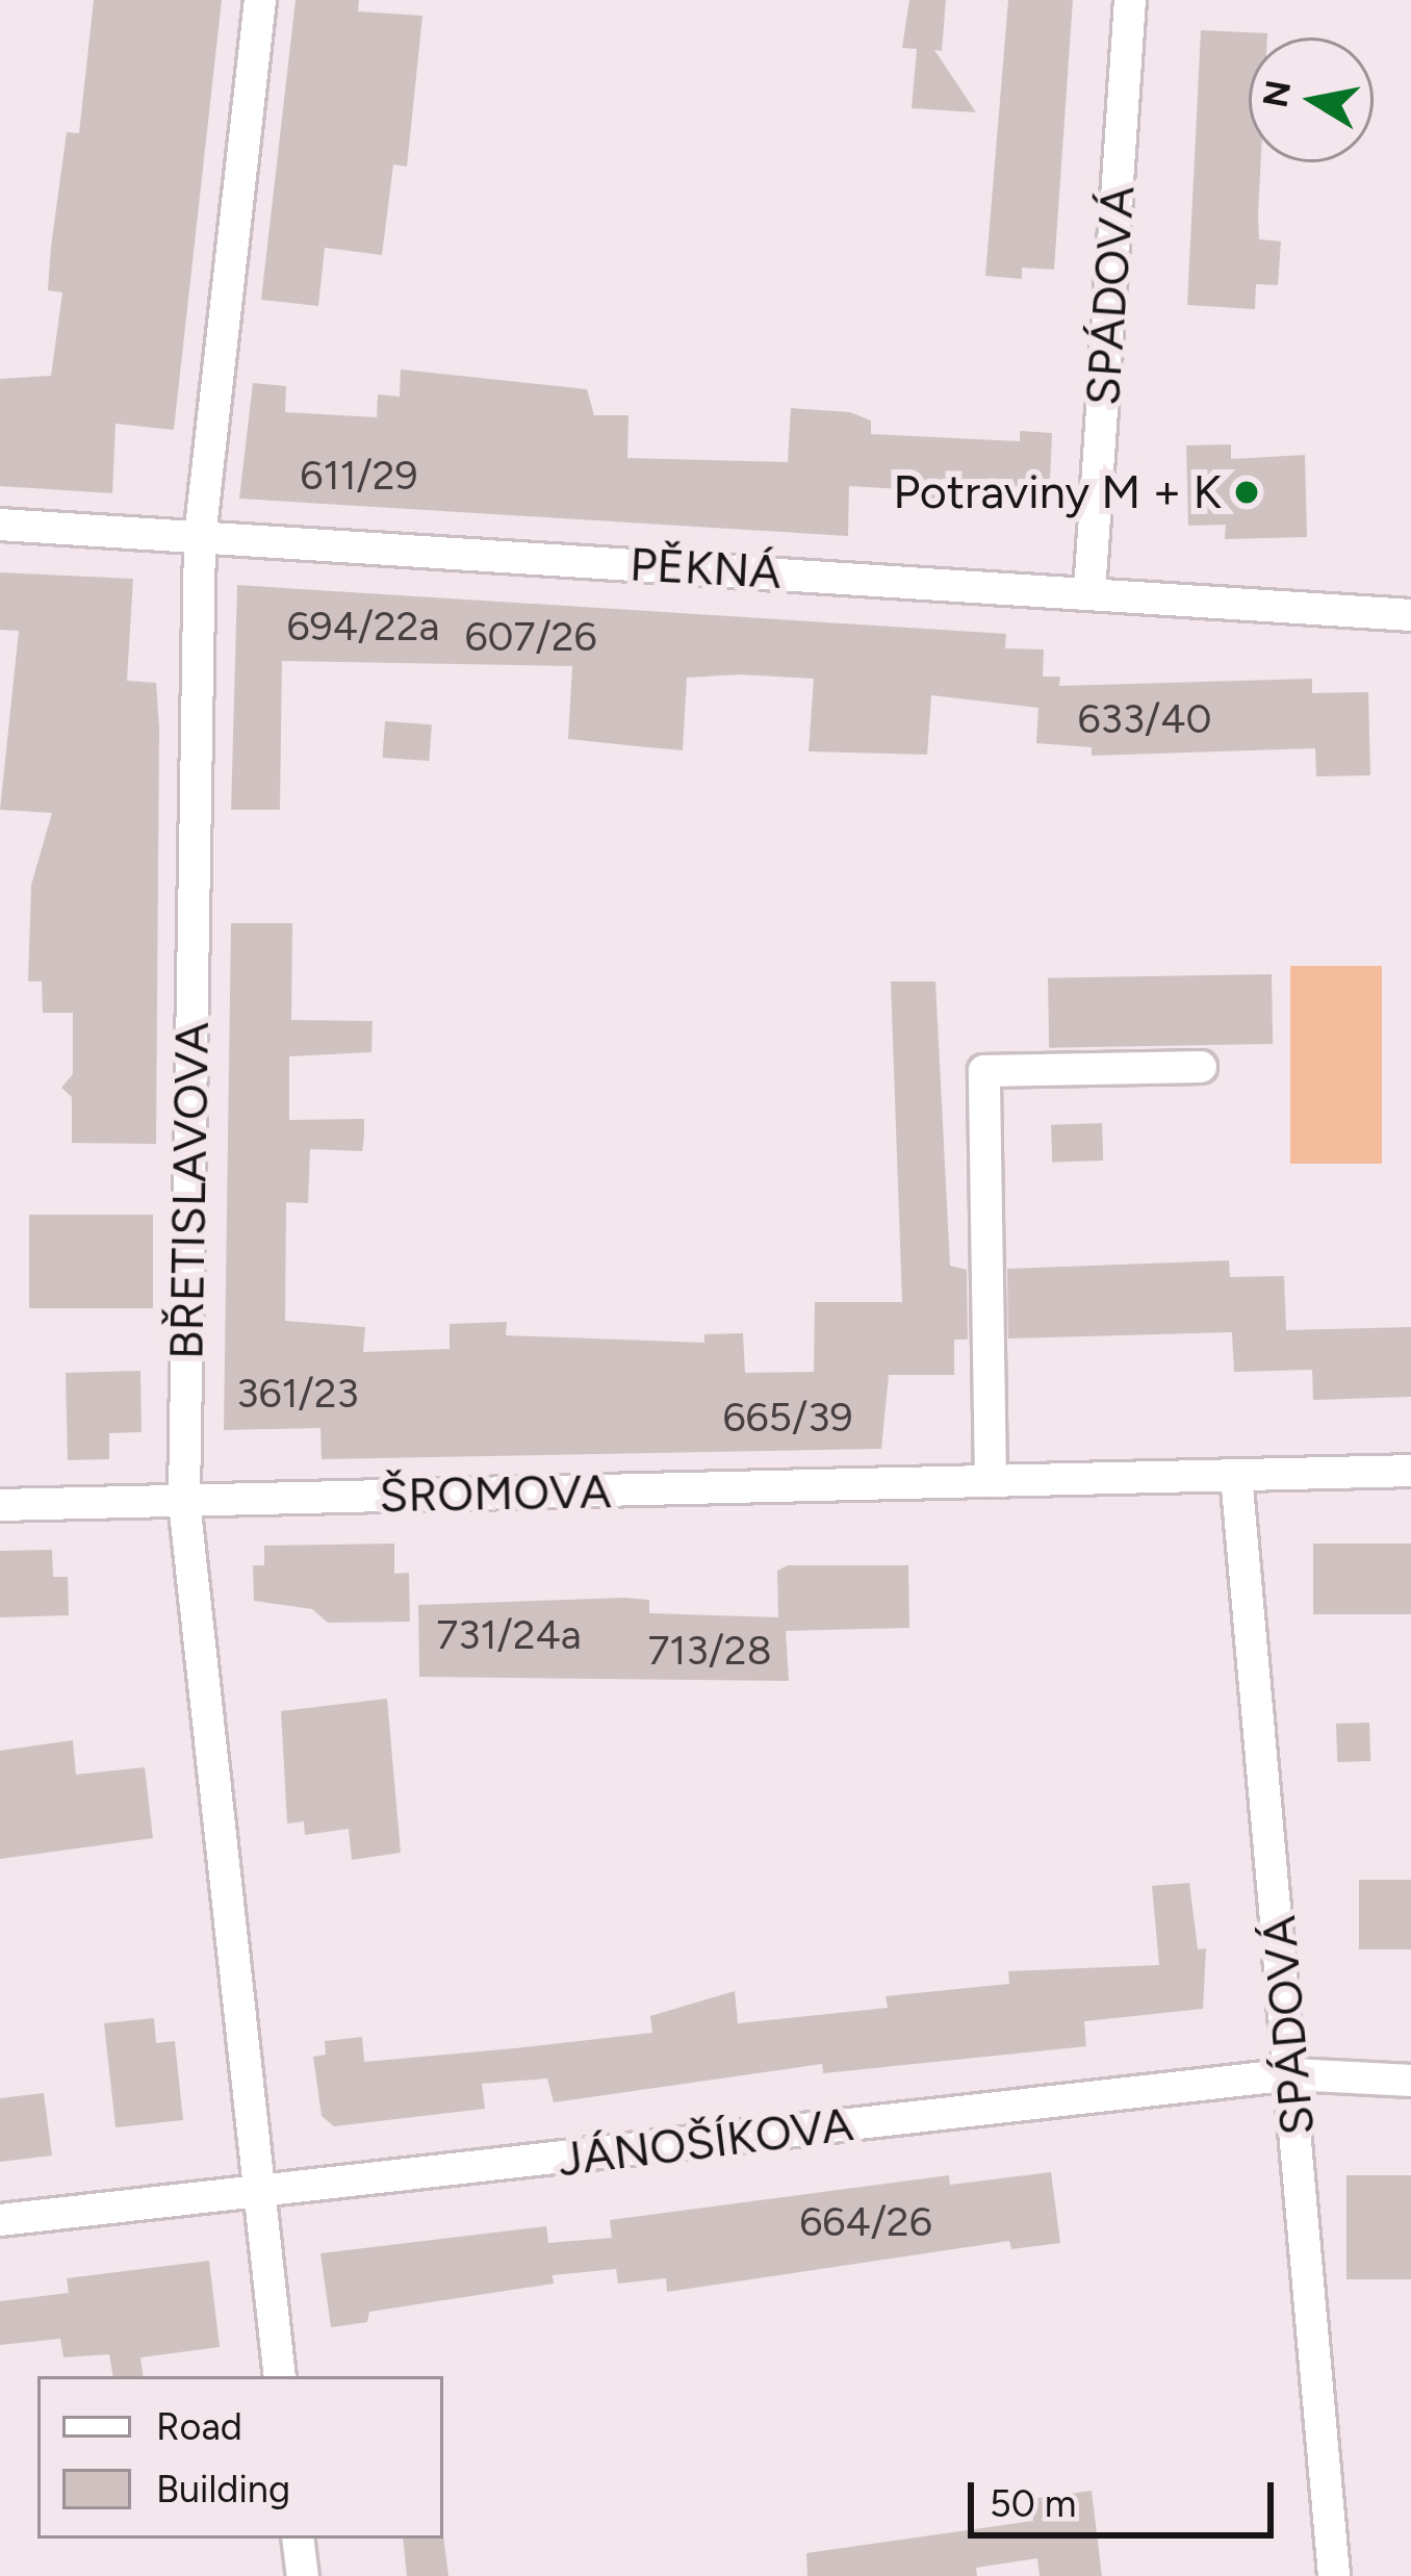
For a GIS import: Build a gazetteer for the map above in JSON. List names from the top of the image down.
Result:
{
  "streets": {
    "street": [
      "SPÁDOVÁ",
      "PĚKNÁ",
      "BŘETISLAVOVA",
      "ŠROMOVA",
      "JÁNOŠÍKOVA"
    ]
  },
  "crossings": [
    ["SPÁDOVÁ", "PĚKNÁ"],
    ["SPÁDOVÁ", "ŠROMOVA"],
    ["SPÁDOVÁ", "JÁNOŠÍKOVA"],
    ["PĚKNÁ", "BŘETISLAVOVA"],
    ["BŘETISLAVOVA", "ŠROMOVA"],
    ["BŘETISLAVOVA", "JÁNOŠÍKOVA"]
  ],
  "places": ["Potraviny M + K"],
  "house_numbers": [
    "611/29",
    "694/22a",
    "607/26",
    "633/40",
    "361/23",
    "665/39",
    "731/24a",
    "713/28",
    "664/26"
  ],
  "legend": ["Road", "Building"],
  "scale_bar": "50 m",
  "north": "left"
}
